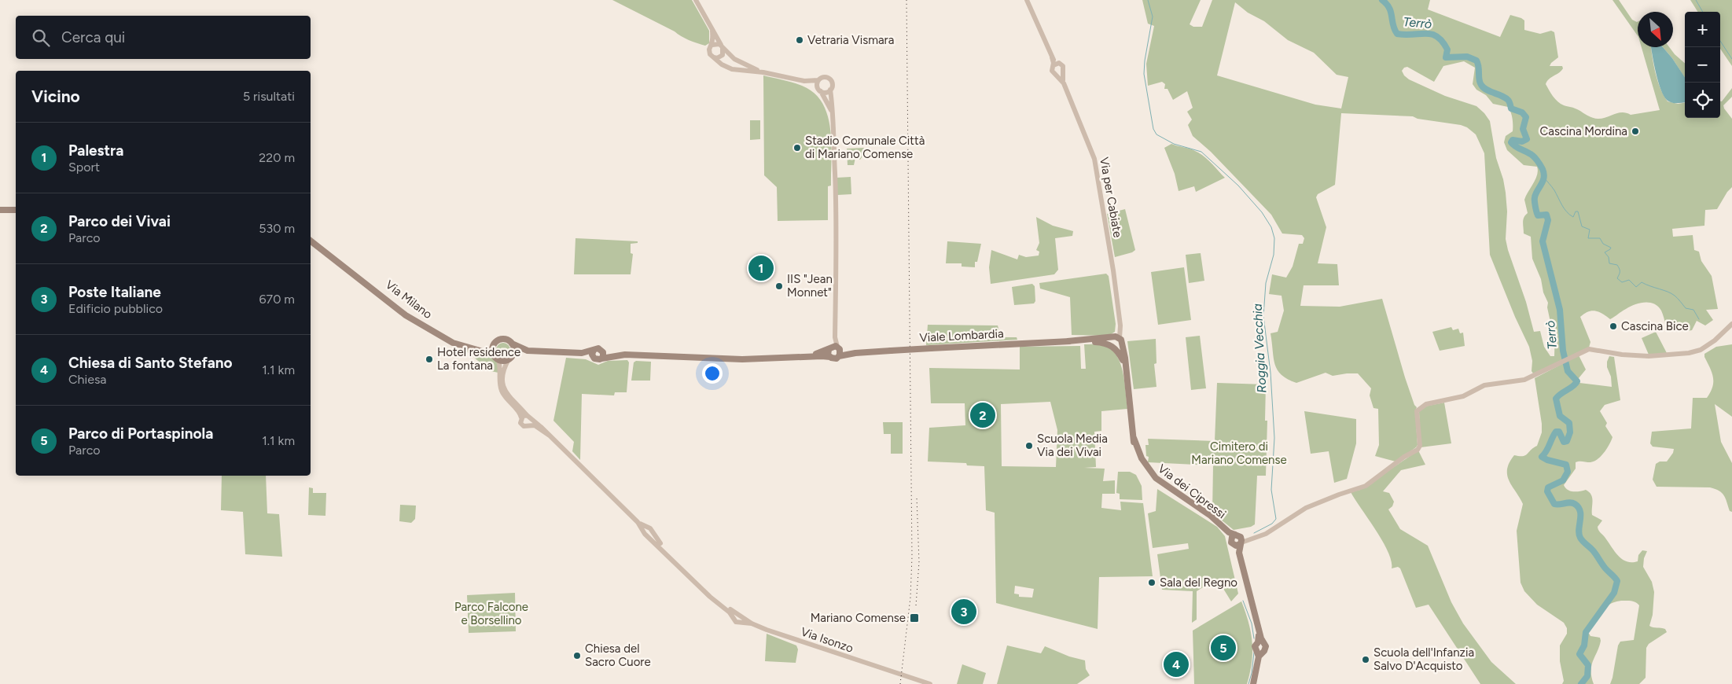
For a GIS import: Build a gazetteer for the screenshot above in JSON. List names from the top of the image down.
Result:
{
  "streets": {
    "main road": ["Via Milano", "Viale Lombardia", "Via dei Cipressi"],
    "street": ["Via per Cabiate", "Via Isonzo"]
  },
  "crossings": [
    ["Via per Cabiate", "Viale Lombardia"],
    ["Via per Cabiate", "Via dei Cipressi"],
    ["Viale Lombardia", "Via dei Cipressi"]
  ],
  "water": ["Terrò", "Roggia Vecchia"],
  "parks": ["Cimitero di Mariano Comense", "Parco Falcone e Borsellino"],
  "places": {
    "other": [
      "Vetraria Vismara",
      "Cascina Mordina",
      "Stadio Comunale Città di Mariano Comense",
      "IIS \"Jean Monnet\"",
      "Cascina Bice",
      "Hotel residence La fontana",
      "Scuola Media Via dei Vivai",
      "Sala del Regno",
      "Chiesa del Sacro Cuore",
      "Scuola dell'Infanzia Salvo D'Acquisto"
    ],
    "transit": ["Mariano Comense"]
  },
  "north": "bottom right",
  "page": {
    "map_buttons": ["+", "−"],
    "search": "Cerca qui",
    "heading": ["Vicino", "5 risultati"],
    "list": [
      {
        "mark": "1",
        "name": "Palestra",
        "note": "Sport",
        "value": "220 m"
      },
      {
        "mark": "2",
        "name": "Parco dei Vivai",
        "note": "Parco",
        "value": "530 m"
      },
      {
        "mark": "3",
        "name": "Poste Italiane",
        "note": "Edificio pubblico",
        "value": "670 m"
      },
      {
        "mark": "4",
        "name": "Chiesa di Santo Stefano",
        "note": "Chiesa",
        "value": "1.1 km"
      },
      {
        "mark": "5",
        "name": "Parco di Portaspinola",
        "note": "Parco",
        "value": "1.1 km"
      }
    ],
    "pins": [
      "1",
      "2",
      "3",
      "5",
      "4"
    ]
  }
}
